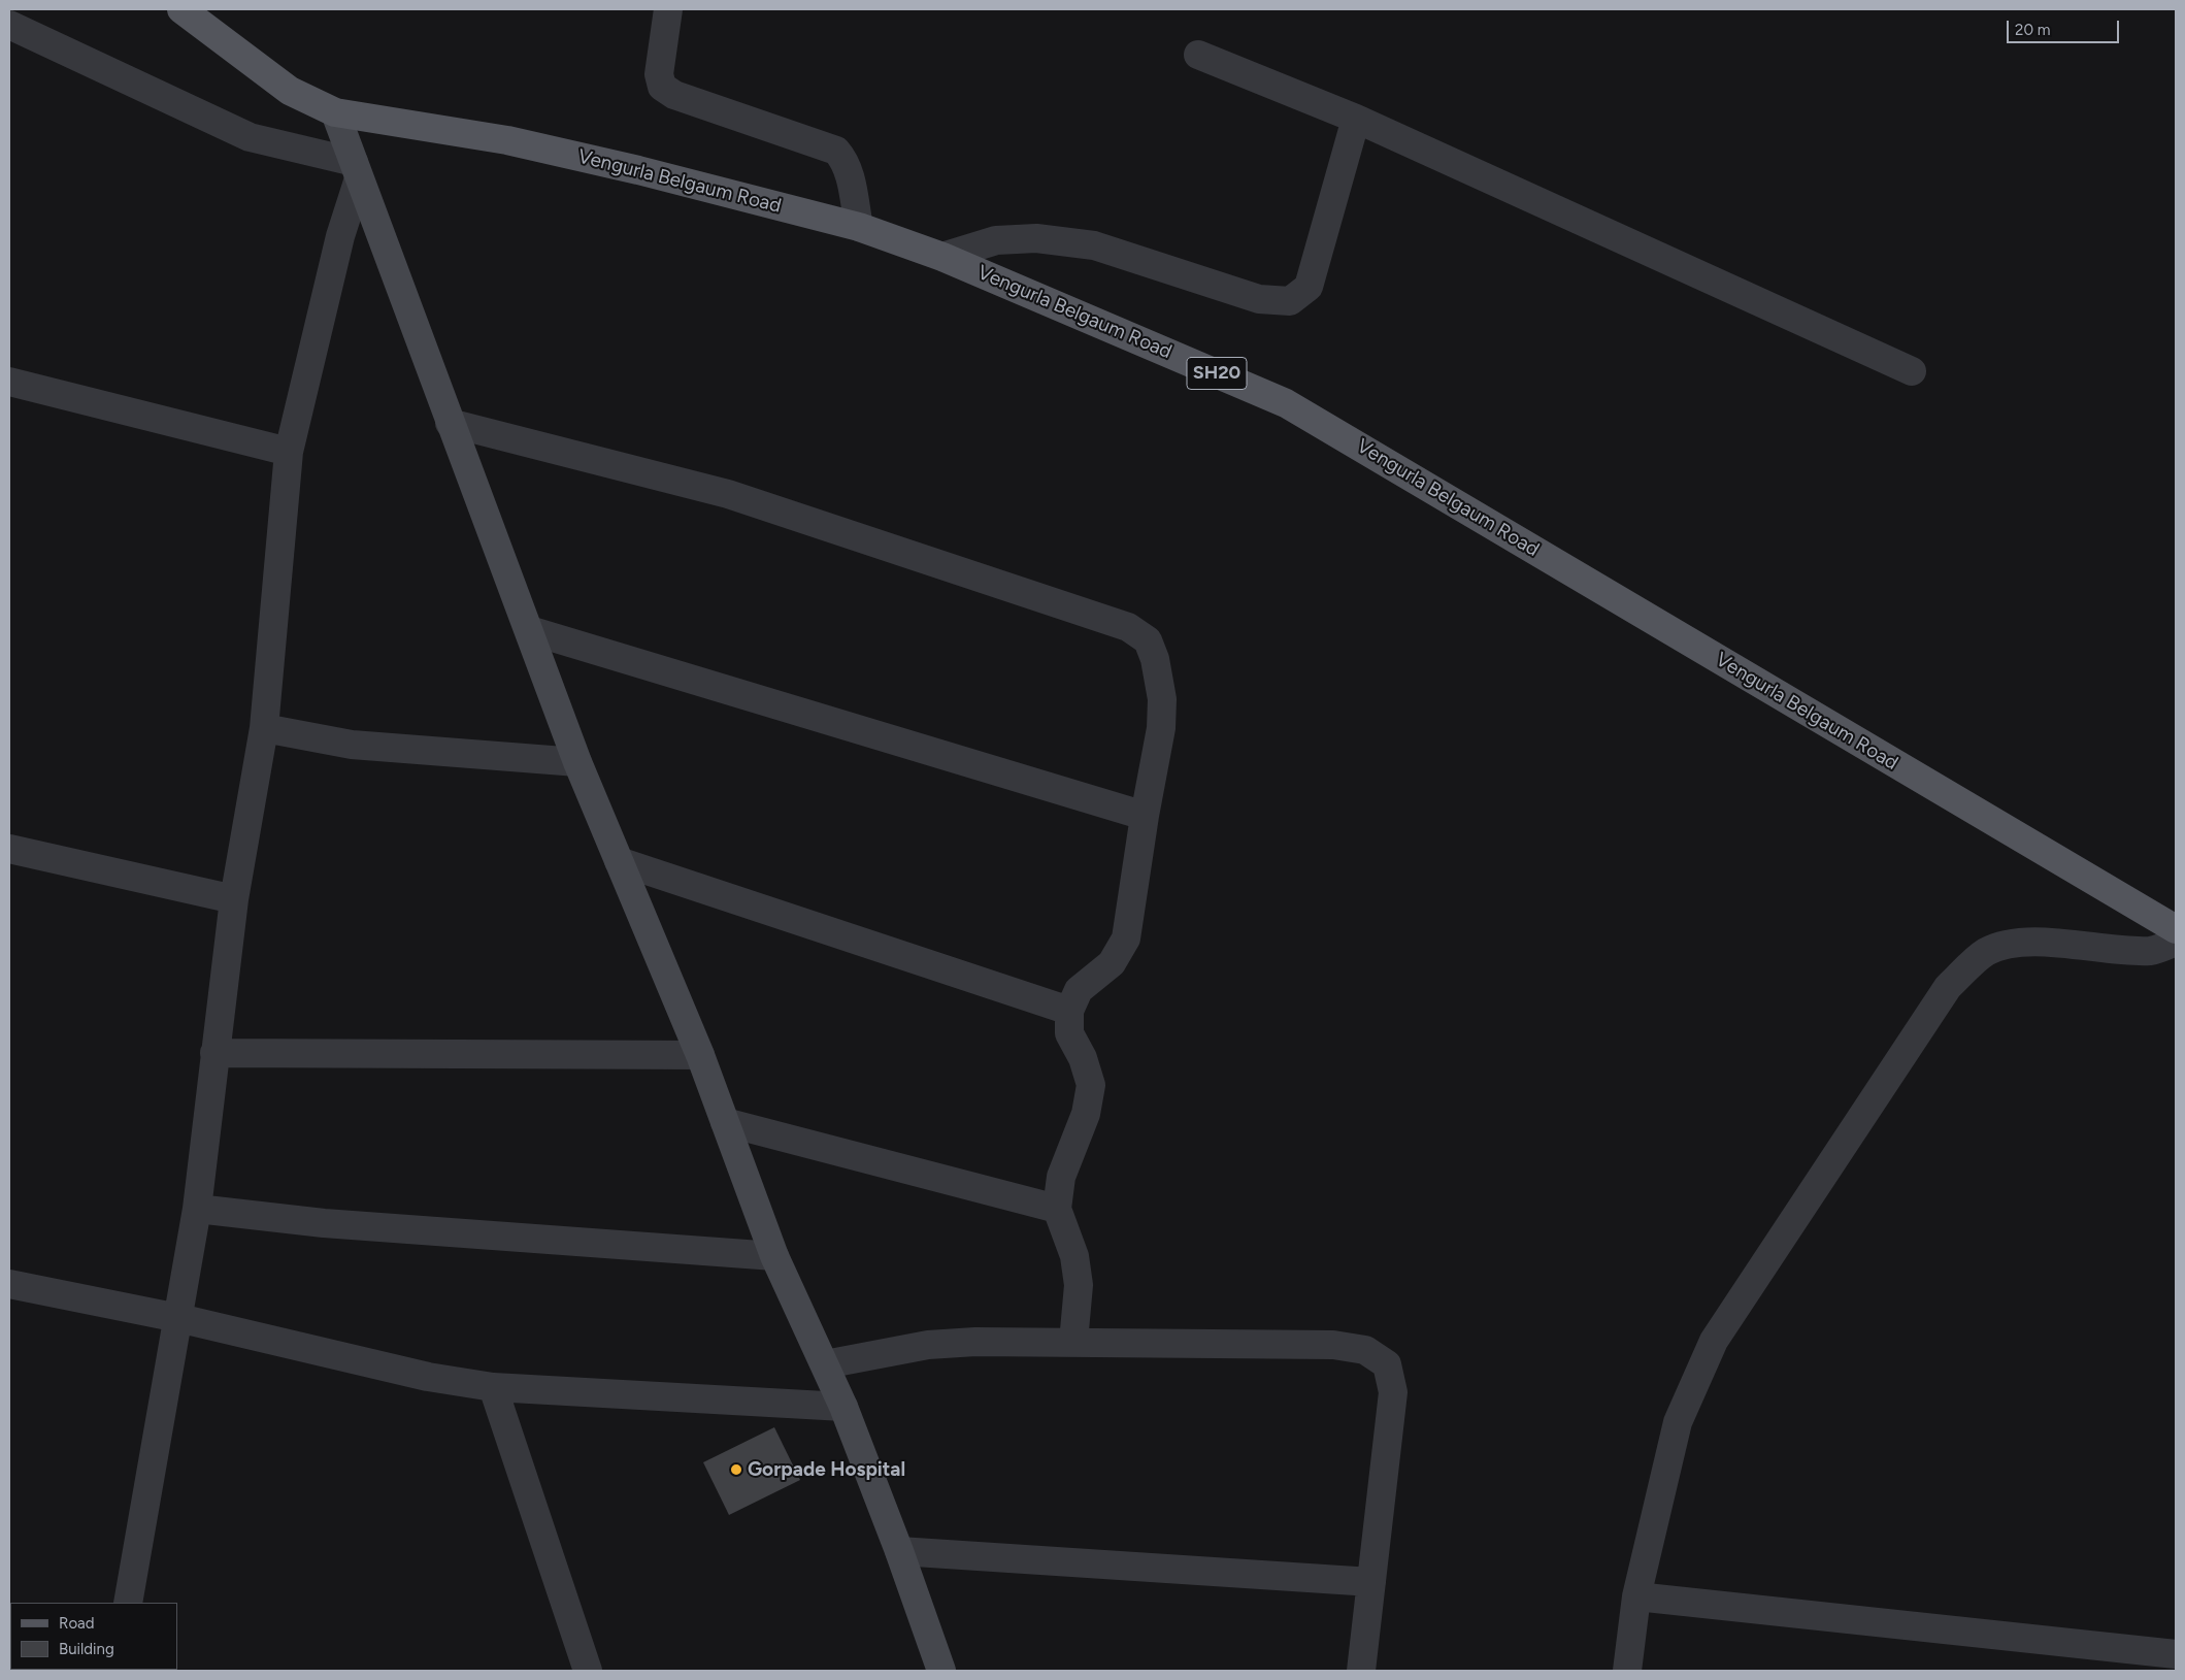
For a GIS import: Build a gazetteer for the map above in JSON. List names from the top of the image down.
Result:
{
  "streets": {
    "main road": ["Vengurla Belgaum Road", "SH20"]
  },
  "places": ["Gorpade Hospital"],
  "legend": ["Road", "Building"],
  "scale_bar": "20 m"
}
